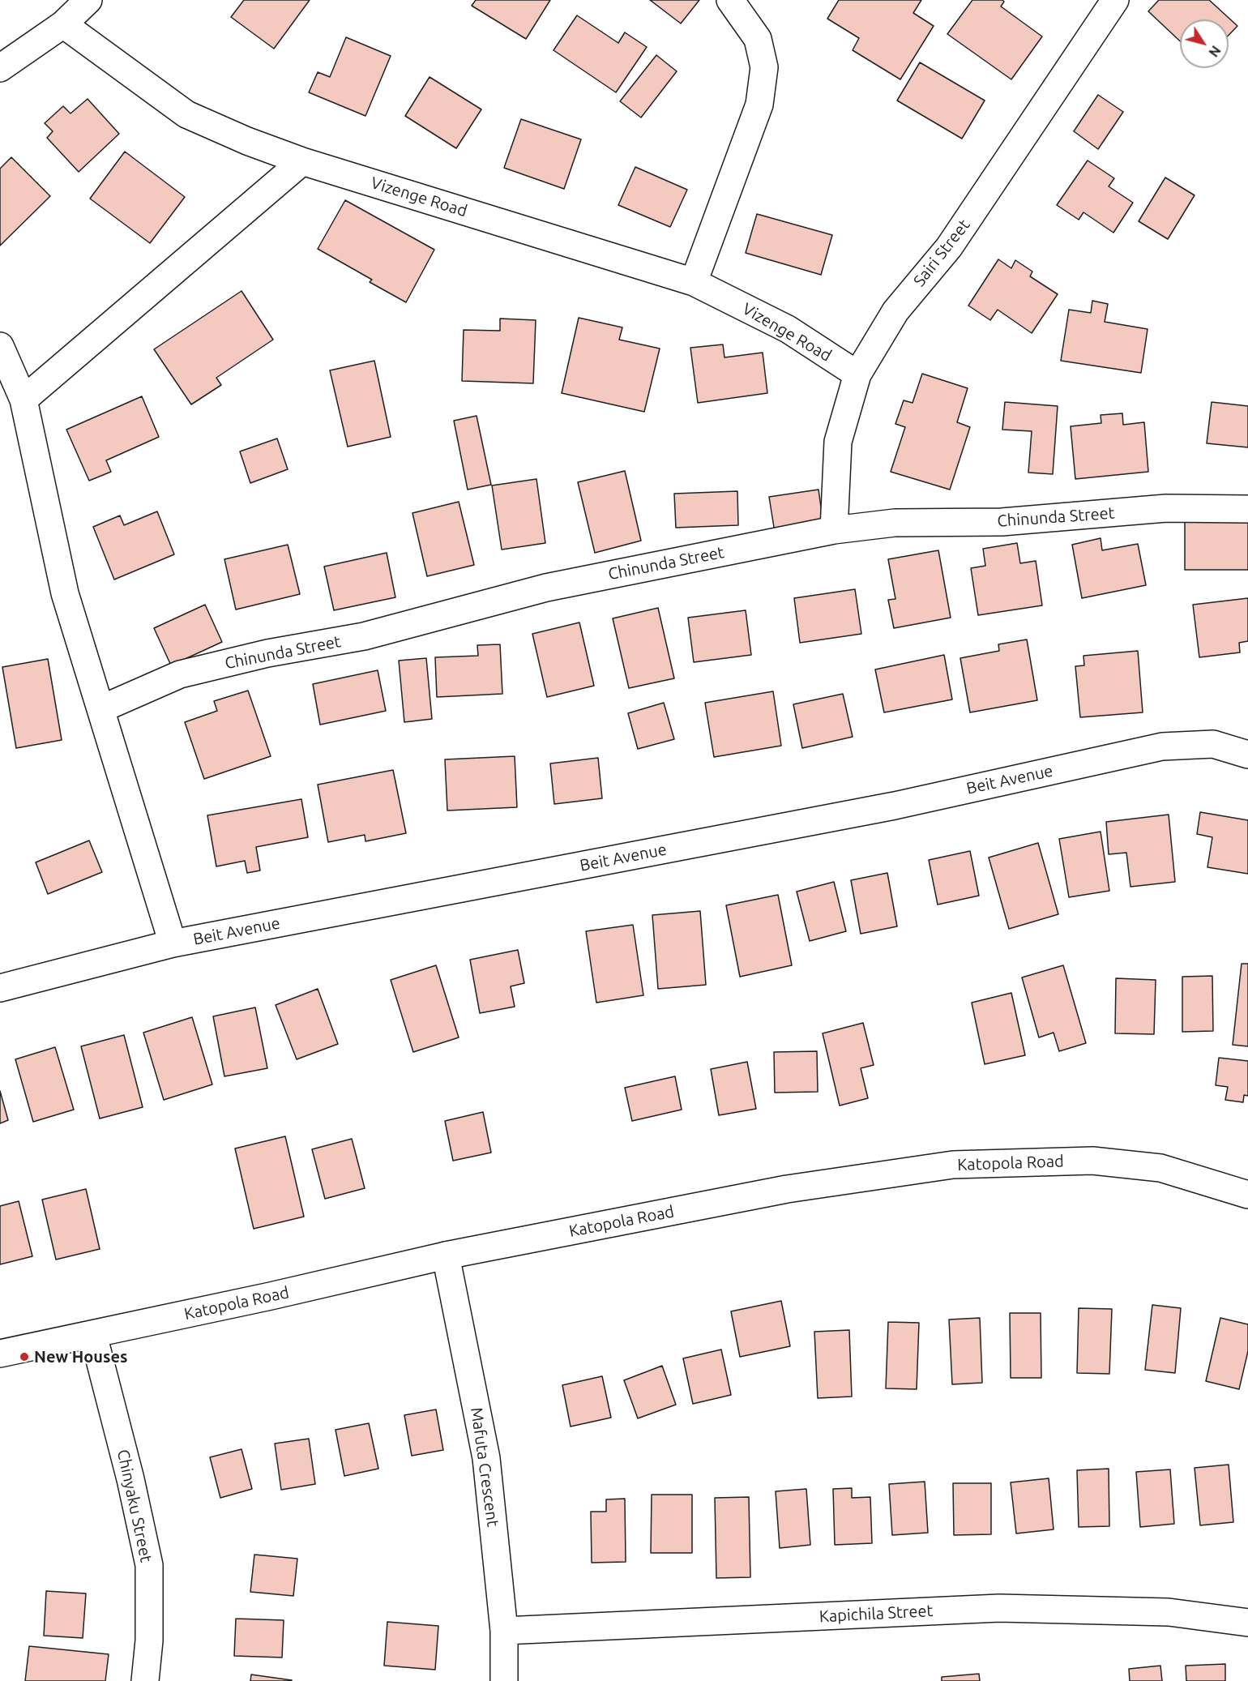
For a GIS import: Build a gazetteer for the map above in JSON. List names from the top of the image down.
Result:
{
  "streets": {
    "street": [
      "Vizenge Road",
      "Sairi Street",
      "Chinunda Street",
      "Beit Avenue",
      "Katopola Road",
      "Mafuta Crescent",
      "Chinyaku Street",
      "Kapichila Street"
    ]
  },
  "crossings": [
    ["Vizenge Road", "Sairi Street"],
    ["Sairi Street", "Chinunda Street"],
    ["Katopola Road", "Mafuta Crescent"],
    ["Katopola Road", "Chinyaku Street"],
    ["Mafuta Crescent", "Kapichila Street"]
  ],
  "places": ["New Houses"],
  "north": "bottom right"
}
